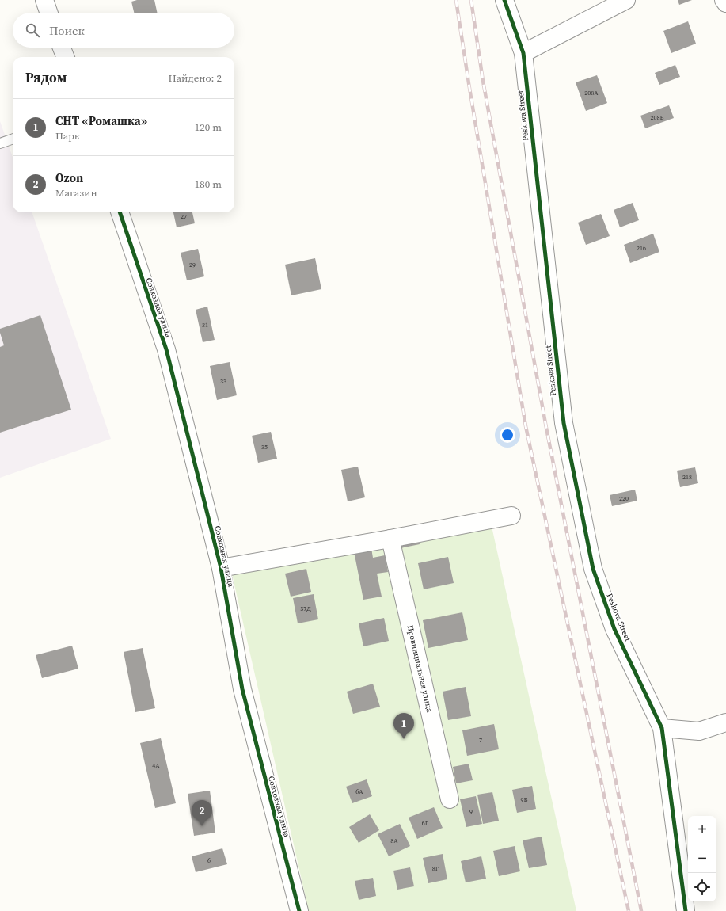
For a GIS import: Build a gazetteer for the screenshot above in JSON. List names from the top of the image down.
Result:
{
  "streets": {
    "street": ["Peskova Street", "Совхозная улица", "Провинциальная улица"]
  },
  "house_numbers": [
    "208А",
    "208Б",
    "27",
    "216",
    "29",
    "31",
    "33",
    "35",
    "218",
    "220",
    "37Д",
    "7",
    "4А",
    "6А",
    "9Б",
    "9",
    "6Г",
    "8А",
    "6",
    "8Г"
  ],
  "page": {
    "search": "Поиск",
    "heading": ["Рядом", "Найдено: 2"],
    "list": [
      {
        "mark": "1",
        "name": "СНТ «Ромашка»",
        "note": "Парк",
        "value": "120 m"
      },
      {
        "mark": "2",
        "name": "Ozon",
        "note": "Магазин",
        "value": "180 m"
      }
    ],
    "pins": ["1", "2"],
    "map_buttons": ["+", "−"]
  }
}
